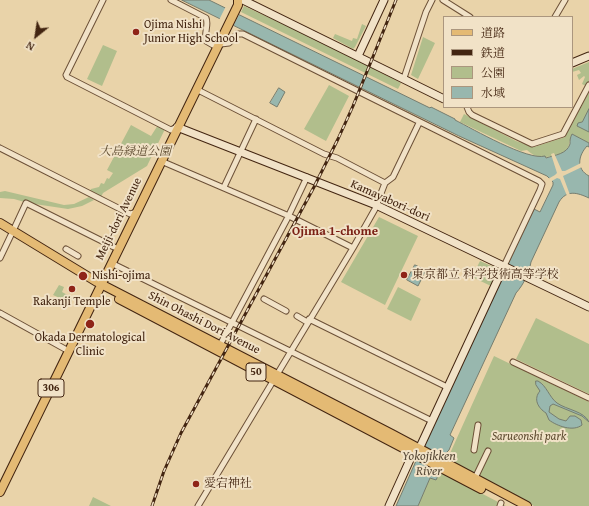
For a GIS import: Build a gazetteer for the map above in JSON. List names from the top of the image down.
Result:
{
  "streets": {
    "main road": [
      "Meiji-dori Avenue",
      "Shin Ohashi Dori Avenue",
      "50",
      "306"
    ],
    "street": ["Kamayabori-dori"]
  },
  "crossings": [
    ["Kamayabori-dori", "Meiji-dori Avenue"],
    ["Meiji-dori Avenue", "Shin Ohashi Dori Avenue"],
    ["Shin Ohashi Dori Avenue", "50"]
  ],
  "districts": ["Ojima 1-chome"],
  "water": ["Yokojikken River"],
  "parks": ["大島緑道公園", "Sarueonshi park"],
  "places": [
    "Ojima Nishi Junior High School",
    "東京都立 科学技術高等学校",
    "Nishi-ojima",
    "Rakanji Temple",
    "Okada Dermatological Clinic",
    "愛宕神社"
  ],
  "legend": [
    "道路",
    "鉄道",
    "公園",
    "水域"
  ],
  "north": "bottom left"
}
